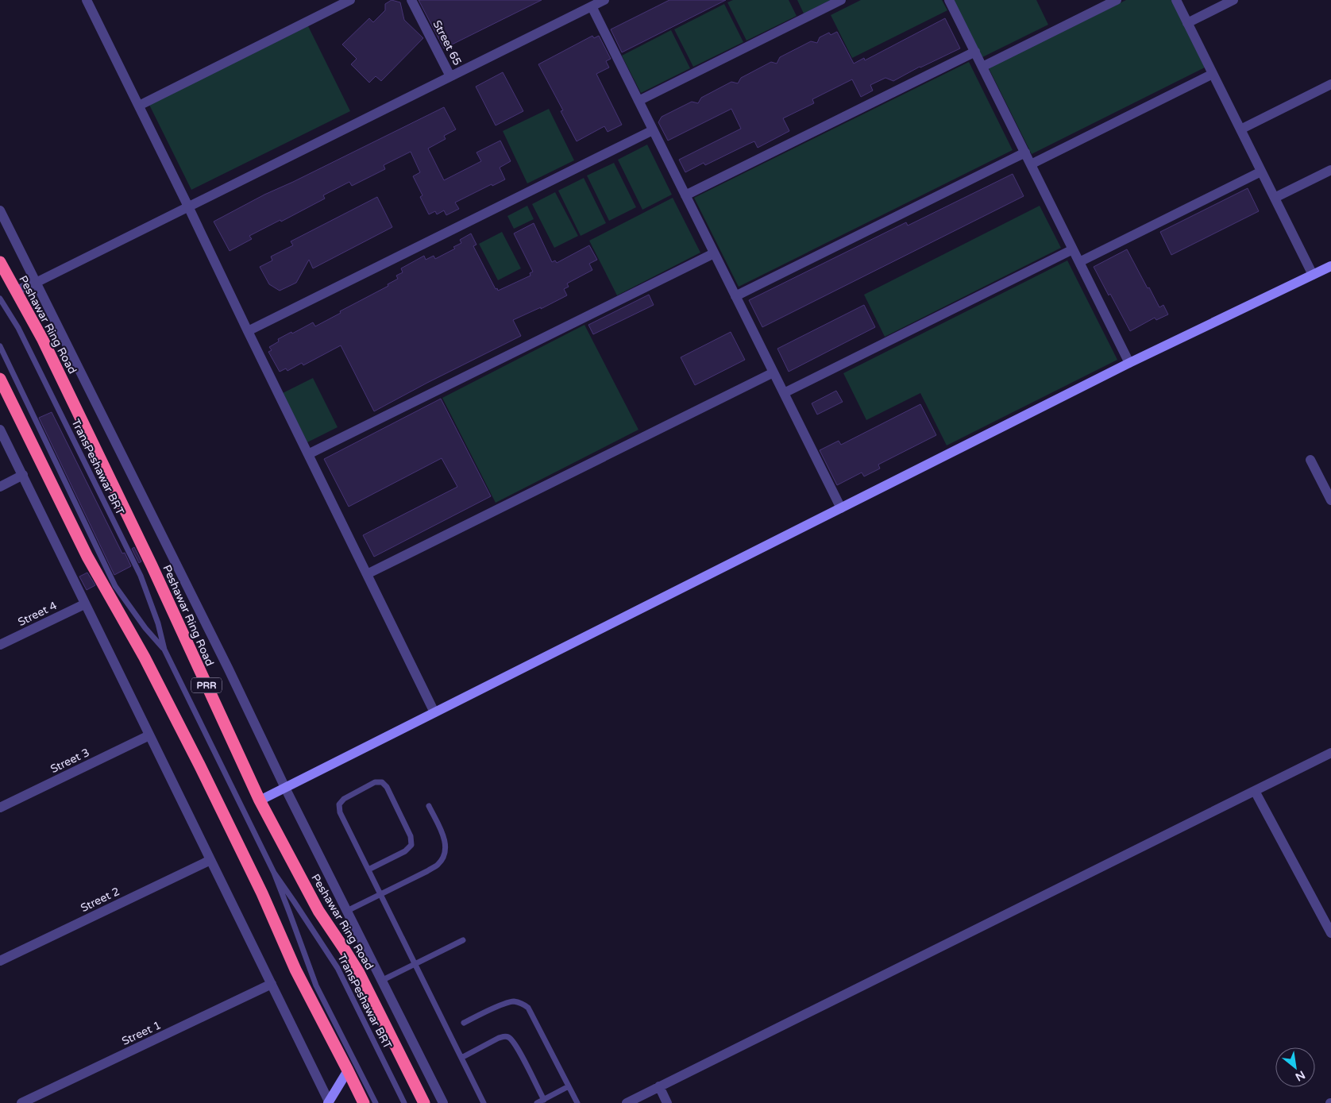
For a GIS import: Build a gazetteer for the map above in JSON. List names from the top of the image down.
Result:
{
  "streets": {
    "highway": ["Peshawar Ring Road", "PRR"],
    "street": [
      "Street 65",
      "Street 4",
      "Street 3",
      "Street 2",
      "Street 1"
    ],
    "lane": ["TransPeshawar BRT"]
  },
  "north": "bottom right"
}
